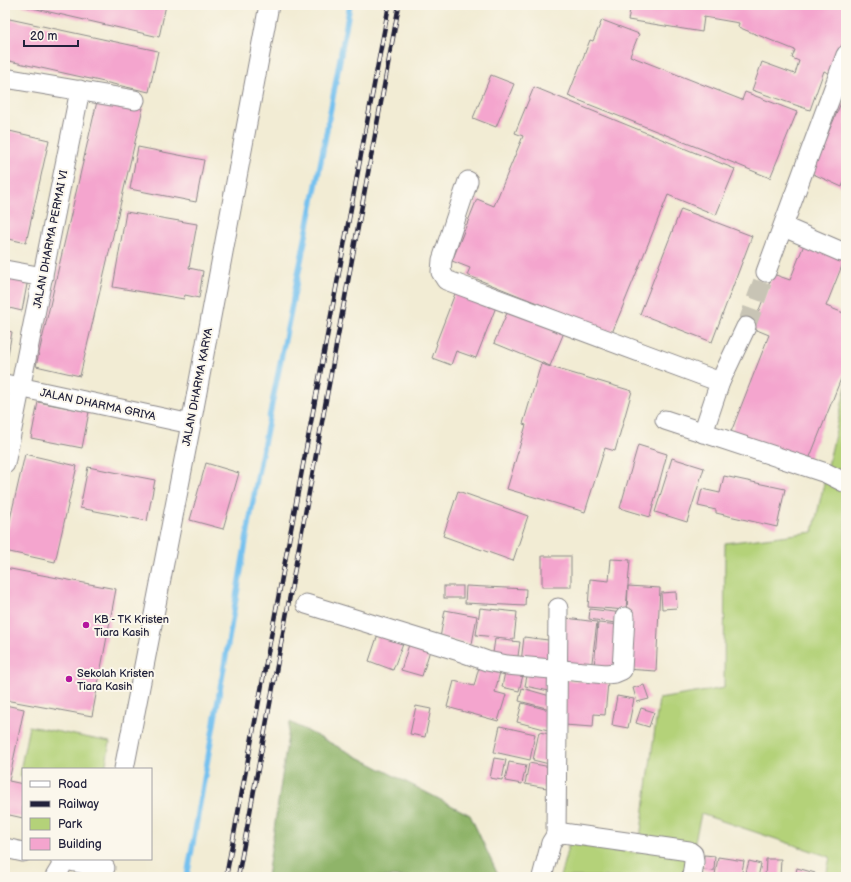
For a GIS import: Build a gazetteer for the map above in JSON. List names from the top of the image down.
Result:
{
  "streets": {
    "street": ["JALAN DHARMA PERMAI VI", "JALAN DHARMA KARYA", "JALAN DHARMA GRIYA"]
  },
  "crossings": [
    ["JALAN DHARMA PERMAI VI", "JALAN DHARMA GRIYA"],
    ["JALAN DHARMA KARYA", "JALAN DHARMA GRIYA"]
  ],
  "places": ["KB - TK Kristen Tiara Kasih", "Sekolah Kristen Tiara Kasih"],
  "legend": [
    "Road",
    "Railway",
    "Park",
    "Building"
  ],
  "scale_bar": "20 m"
}
